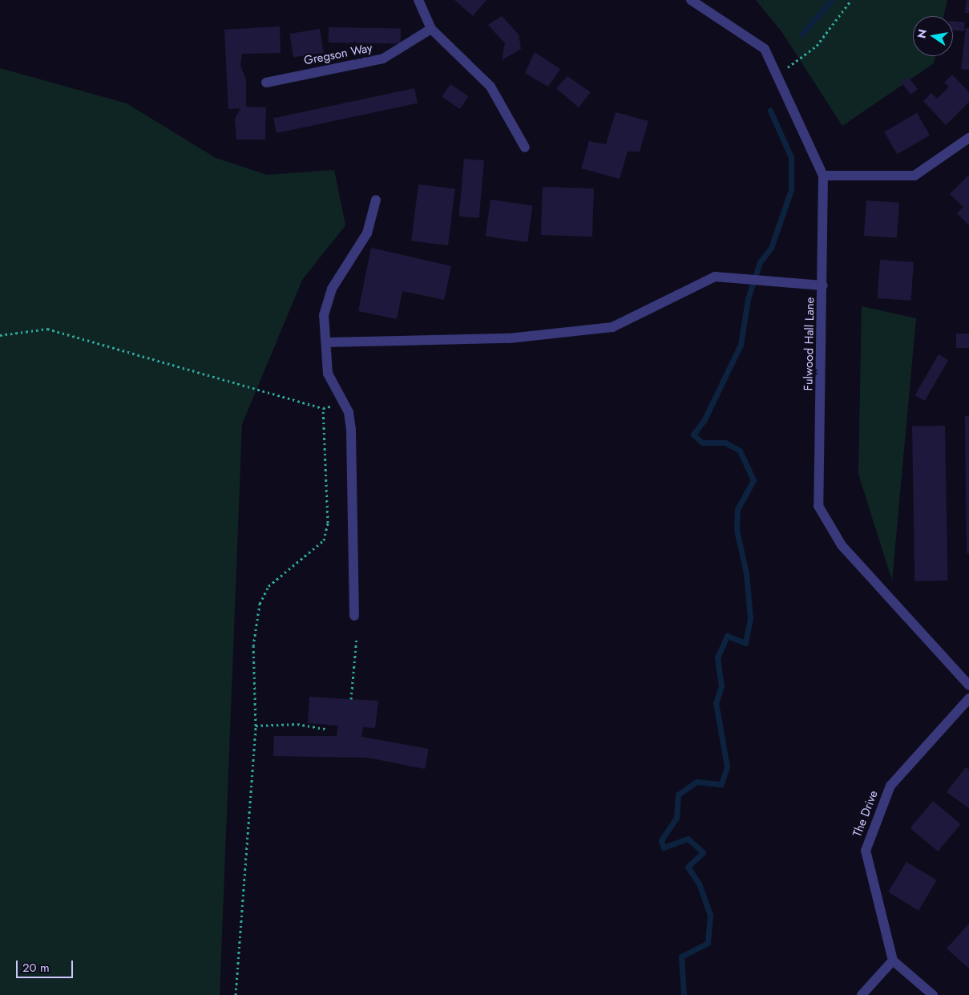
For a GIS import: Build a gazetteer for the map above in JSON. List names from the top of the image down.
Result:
{
  "streets": {
    "street": ["Gregson Way", "Fulwood Hall Lane", "The Drive"]
  },
  "scale_bar": "20 m",
  "north": "left"
}
